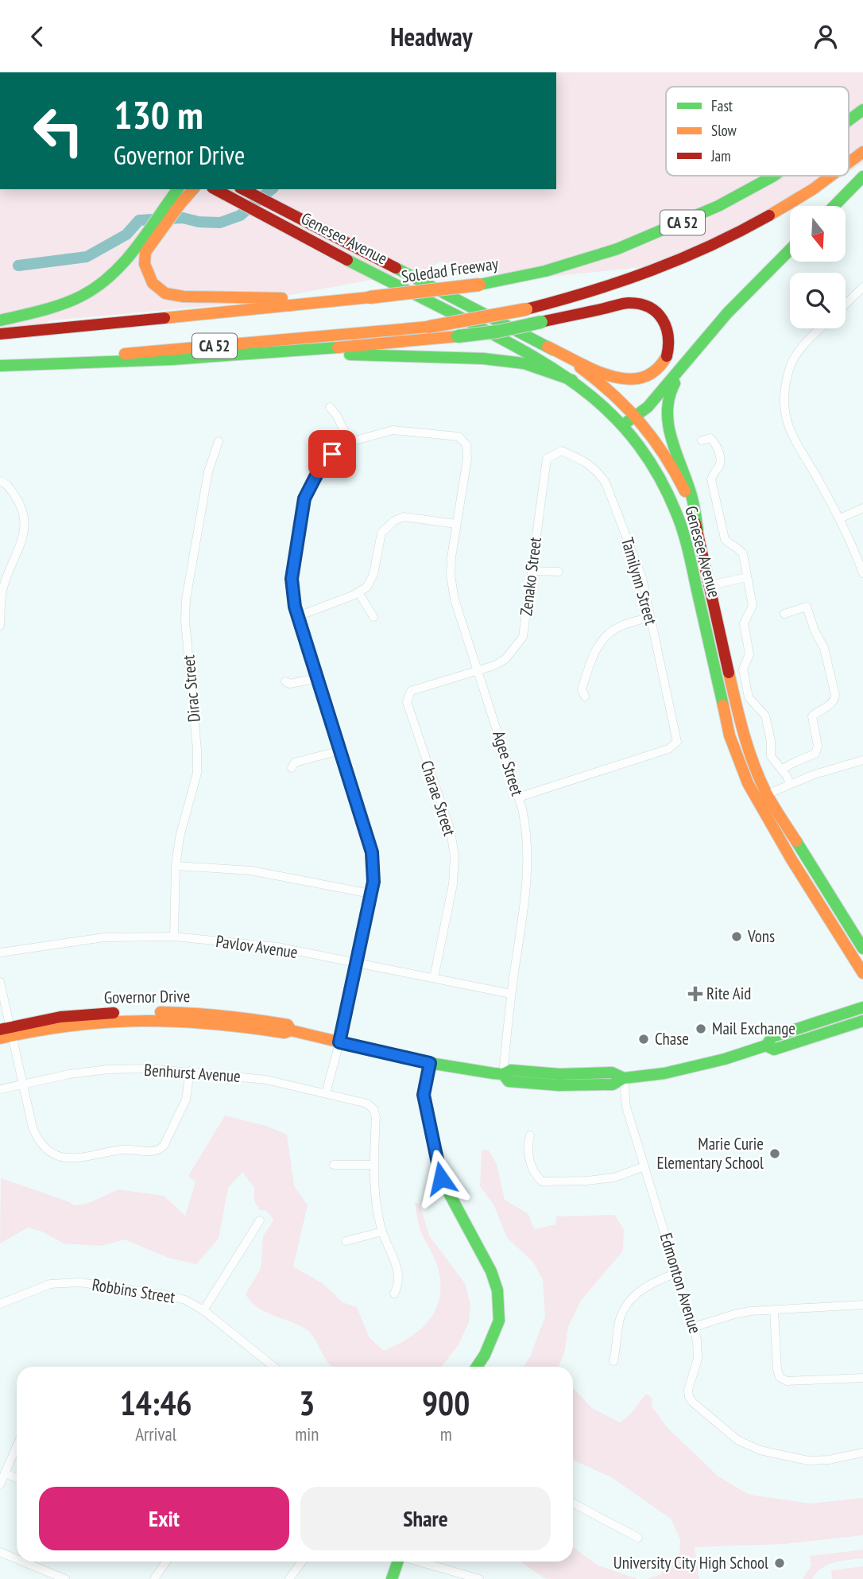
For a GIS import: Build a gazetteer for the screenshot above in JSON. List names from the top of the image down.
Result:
{
  "streets": {
    "main road": [
      "CA 52",
      "Genesee Avenue",
      "Soledad Freeway",
      "Governor Drive"
    ],
    "street": [
      "Zenako Street",
      "Tamilynn Street",
      "Dirac Street",
      "Agee Street",
      "Charae Street",
      "Pavlov Avenue",
      "Benhurst Avenue",
      "Edmonton Avenue",
      "Robbins Street"
    ]
  },
  "crossings": [
    ["Zenako Street", "Tamilynn Street"],
    ["Zenako Street", "Agee Street"],
    ["Zenako Street", "Charae Street"],
    ["Tamilynn Street", "Agee Street"],
    ["Dirac Street", "Pavlov Avenue"],
    ["Agee Street", "Charae Street"],
    ["Agee Street", "Pavlov Avenue"],
    ["Agee Street", "Governor Drive"],
    ["Charae Street", "Pavlov Avenue"],
    ["Governor Drive", "Edmonton Avenue"]
  ],
  "places": {
    "other": [
      "Vons",
      "Mail Exchange",
      "Chase",
      "Marie Curie Elementary School",
      "University City High School"
    ],
    "health": ["Rite Aid"]
  },
  "legend": ["Fast", "Slow", "Jam"],
  "north": "bottom",
  "page": {
    "header": "Headway",
    "turn": ["130 m", "Governor Drive"],
    "eta": [
      "14:46",
      "Arrival",
      "3",
      "min",
      "900",
      "m"
    ],
    "buttons": ["Exit", "Share"]
  }
}
